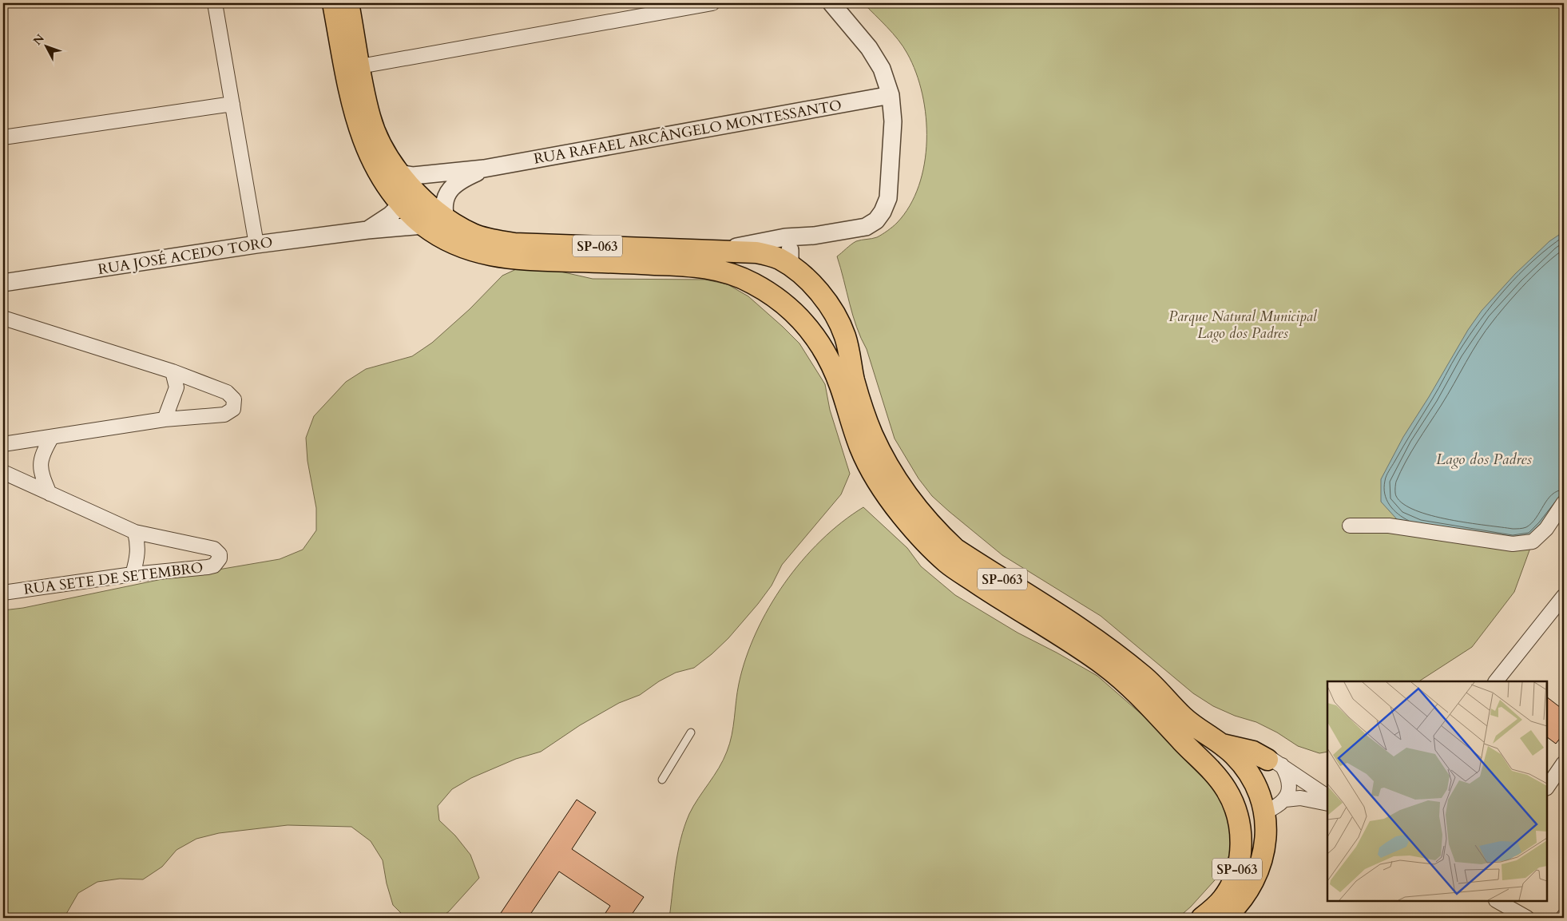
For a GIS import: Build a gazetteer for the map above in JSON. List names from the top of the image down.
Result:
{
  "streets": {
    "main road": ["SP-063"],
    "street": ["RUA RAFAEL ARCÂNGELO MONTESSANTO", "RUA JOSÉ ACEDO TORO", "RUA SETE DE SETEMBRO"]
  },
  "crossings": [
    ["RUA RAFAEL ARCÂNGELO MONTESSANTO", "SP-063"],
    ["SP-063", "RUA JOSÉ ACEDO TORO"]
  ],
  "water": ["Lago dos Padres"],
  "parks": ["Parque Natural Municipal Lago dos Padres"],
  "north": "top left"
}
